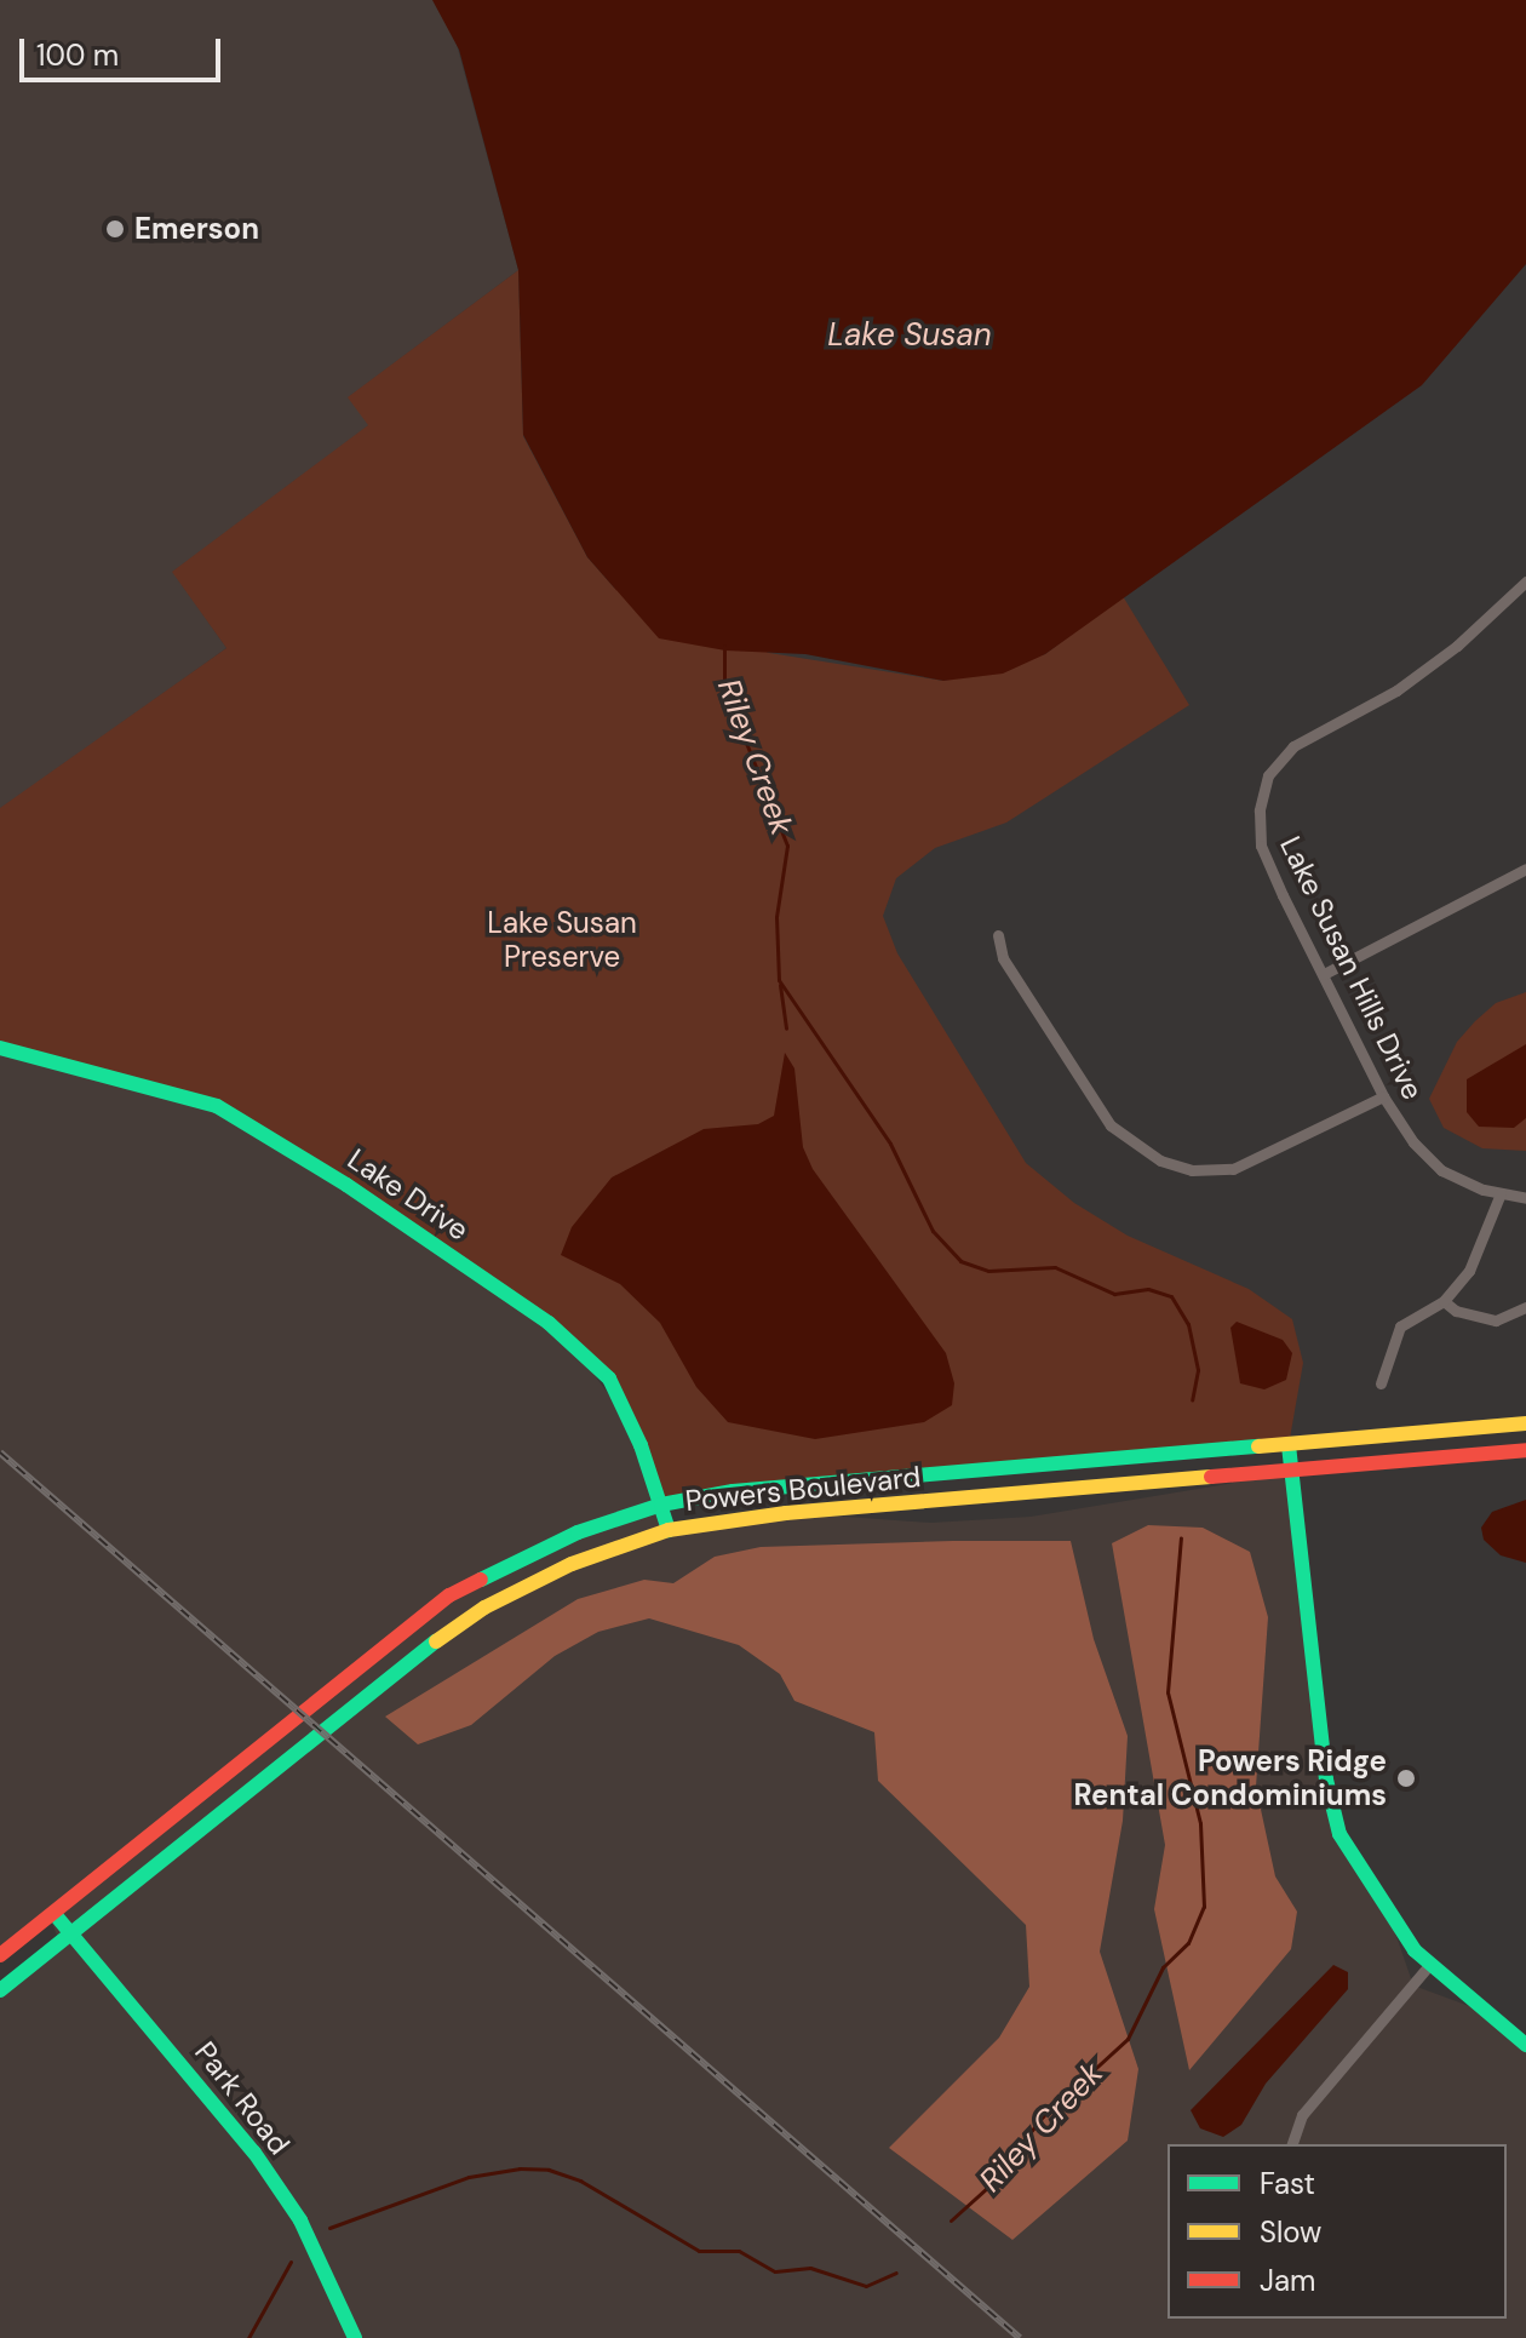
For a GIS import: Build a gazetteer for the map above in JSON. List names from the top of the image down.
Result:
{
  "streets": {
    "main road": ["Lake Drive", "Powers Boulevard", "Park Road"],
    "street": ["Lake Susan Hills Drive"]
  },
  "crossings": [
    ["Lake Drive", "Powers Boulevard"],
    ["Powers Boulevard", "Park Road"]
  ],
  "water": ["Lake Susan", "Riley Creek"],
  "parks": ["Lake Susan Preserve"],
  "places": ["Emerson", "Powers Ridge Rental Condominiums"],
  "legend": ["Fast", "Slow", "Jam"],
  "scale_bar": "100 m"
}
